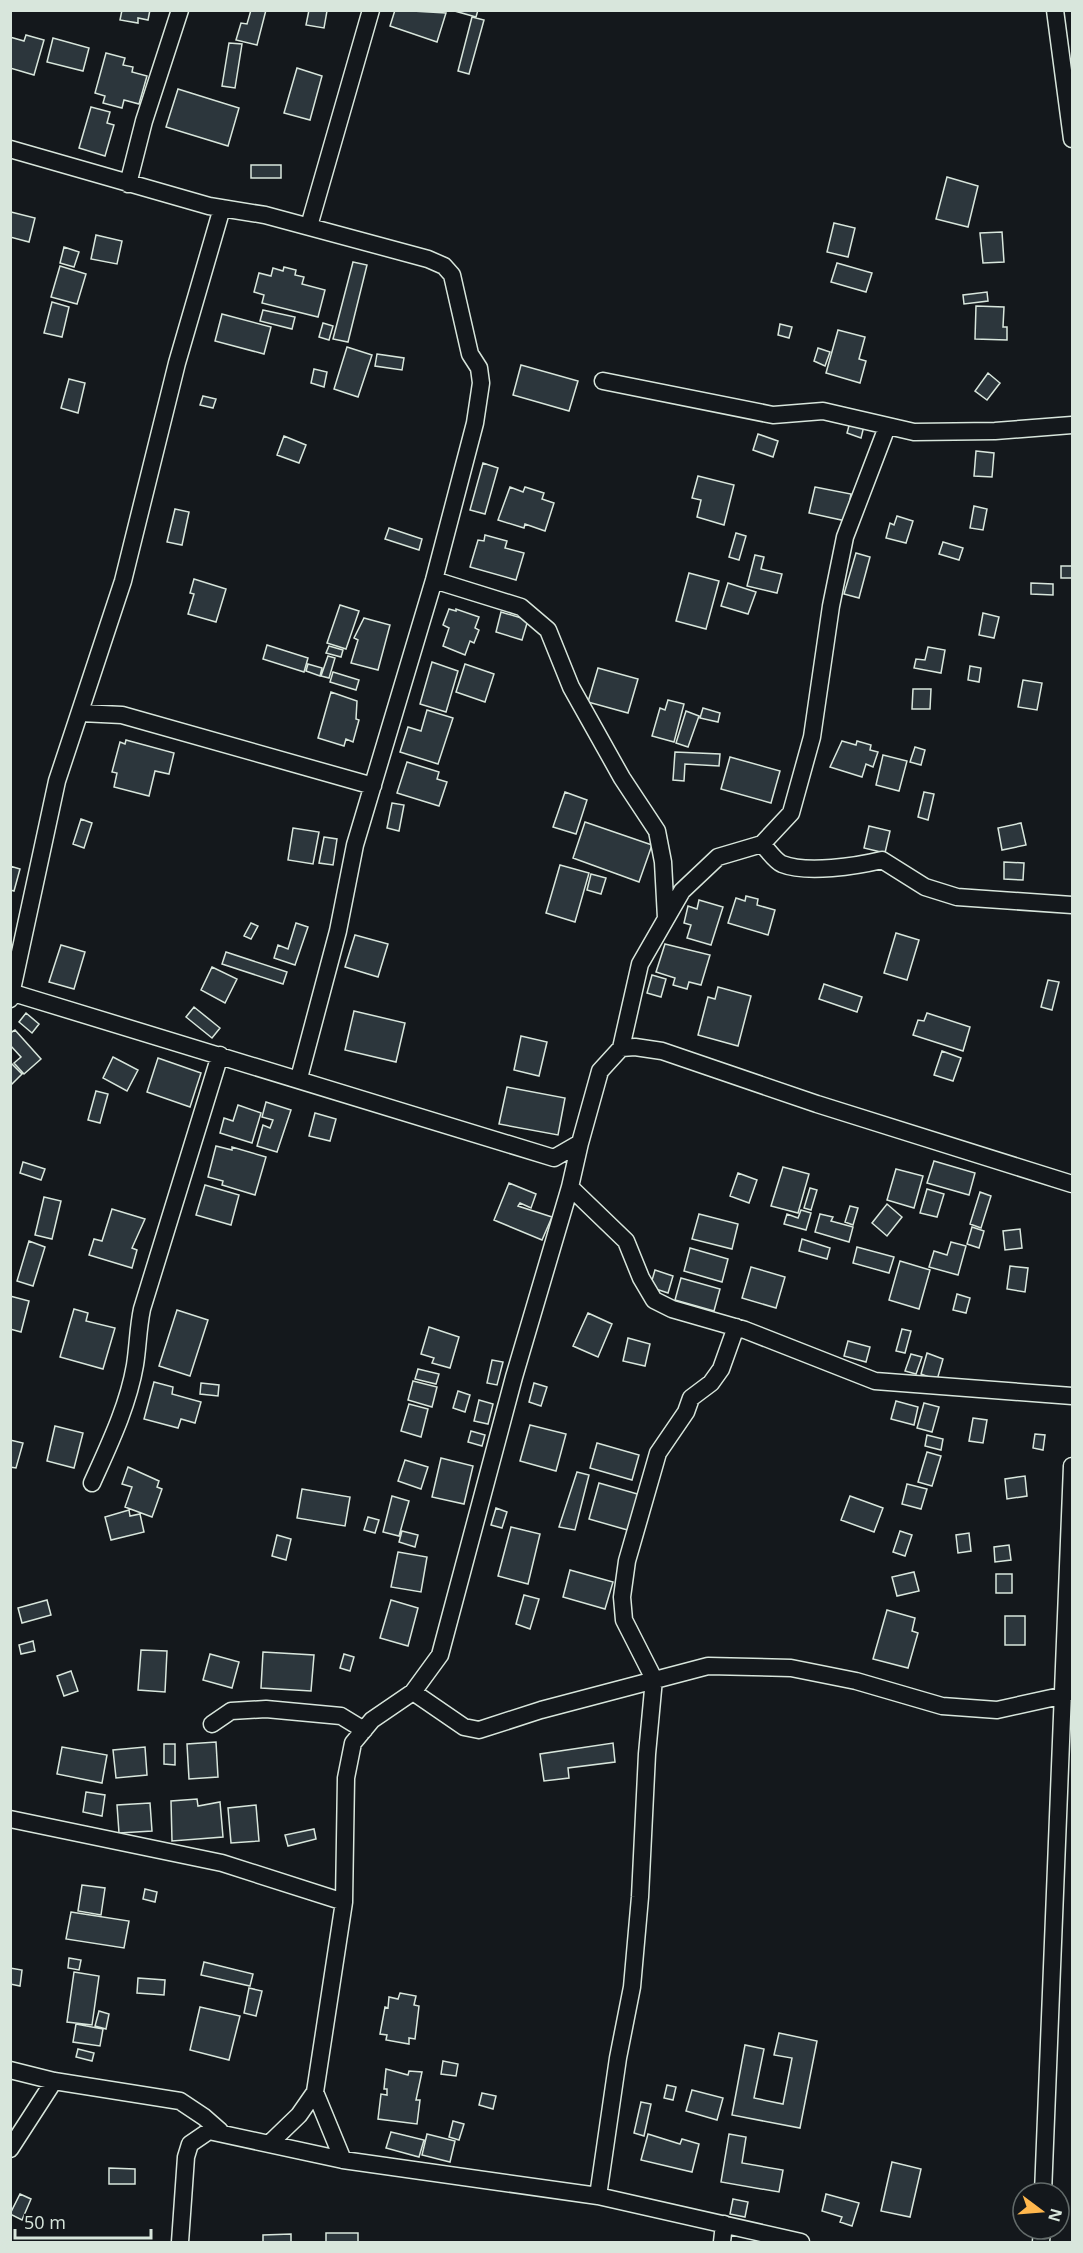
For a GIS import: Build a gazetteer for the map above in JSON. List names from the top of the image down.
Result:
{
  "scale_bar": "50 m",
  "north": "right"
}
